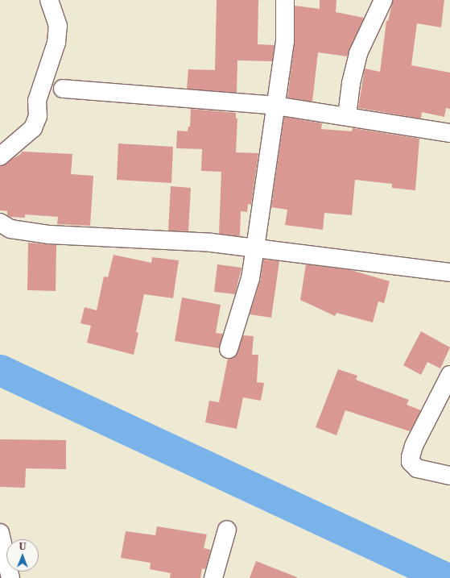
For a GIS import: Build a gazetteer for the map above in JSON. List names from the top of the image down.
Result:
{
  "north": "top"
}
